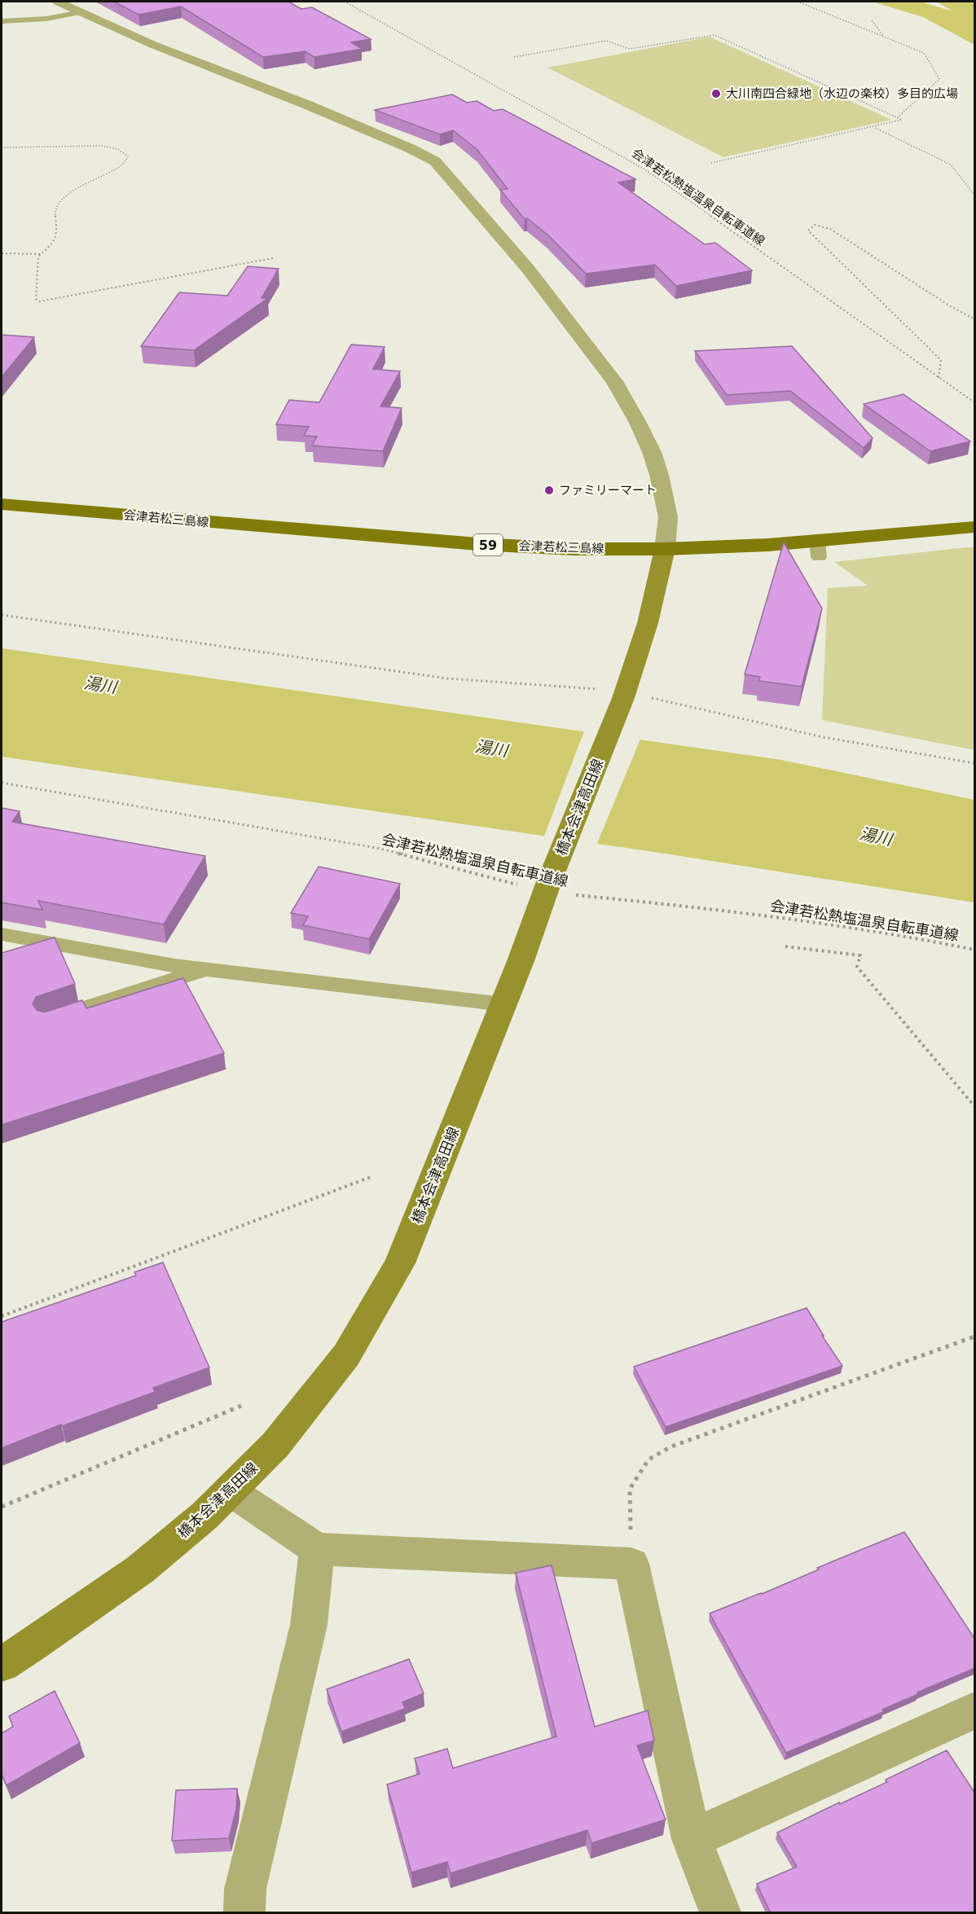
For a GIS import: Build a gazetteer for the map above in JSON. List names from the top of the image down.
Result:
{
  "streets": {
    "main road": ["会津若松三島線", "59", "橋本会津高田線"],
    "path": ["会津若松熱塩温泉自転車道線"]
  },
  "crossings": [
    ["会津若松熱塩温泉自転車道線", "橋本会津高田線"],
    ["会津若松三島線", "橋本会津高田線"]
  ],
  "water": ["湯川"],
  "places": ["大川南四合緑地（水辺の楽校）多目的広場", "ファミリーマート"]
}
